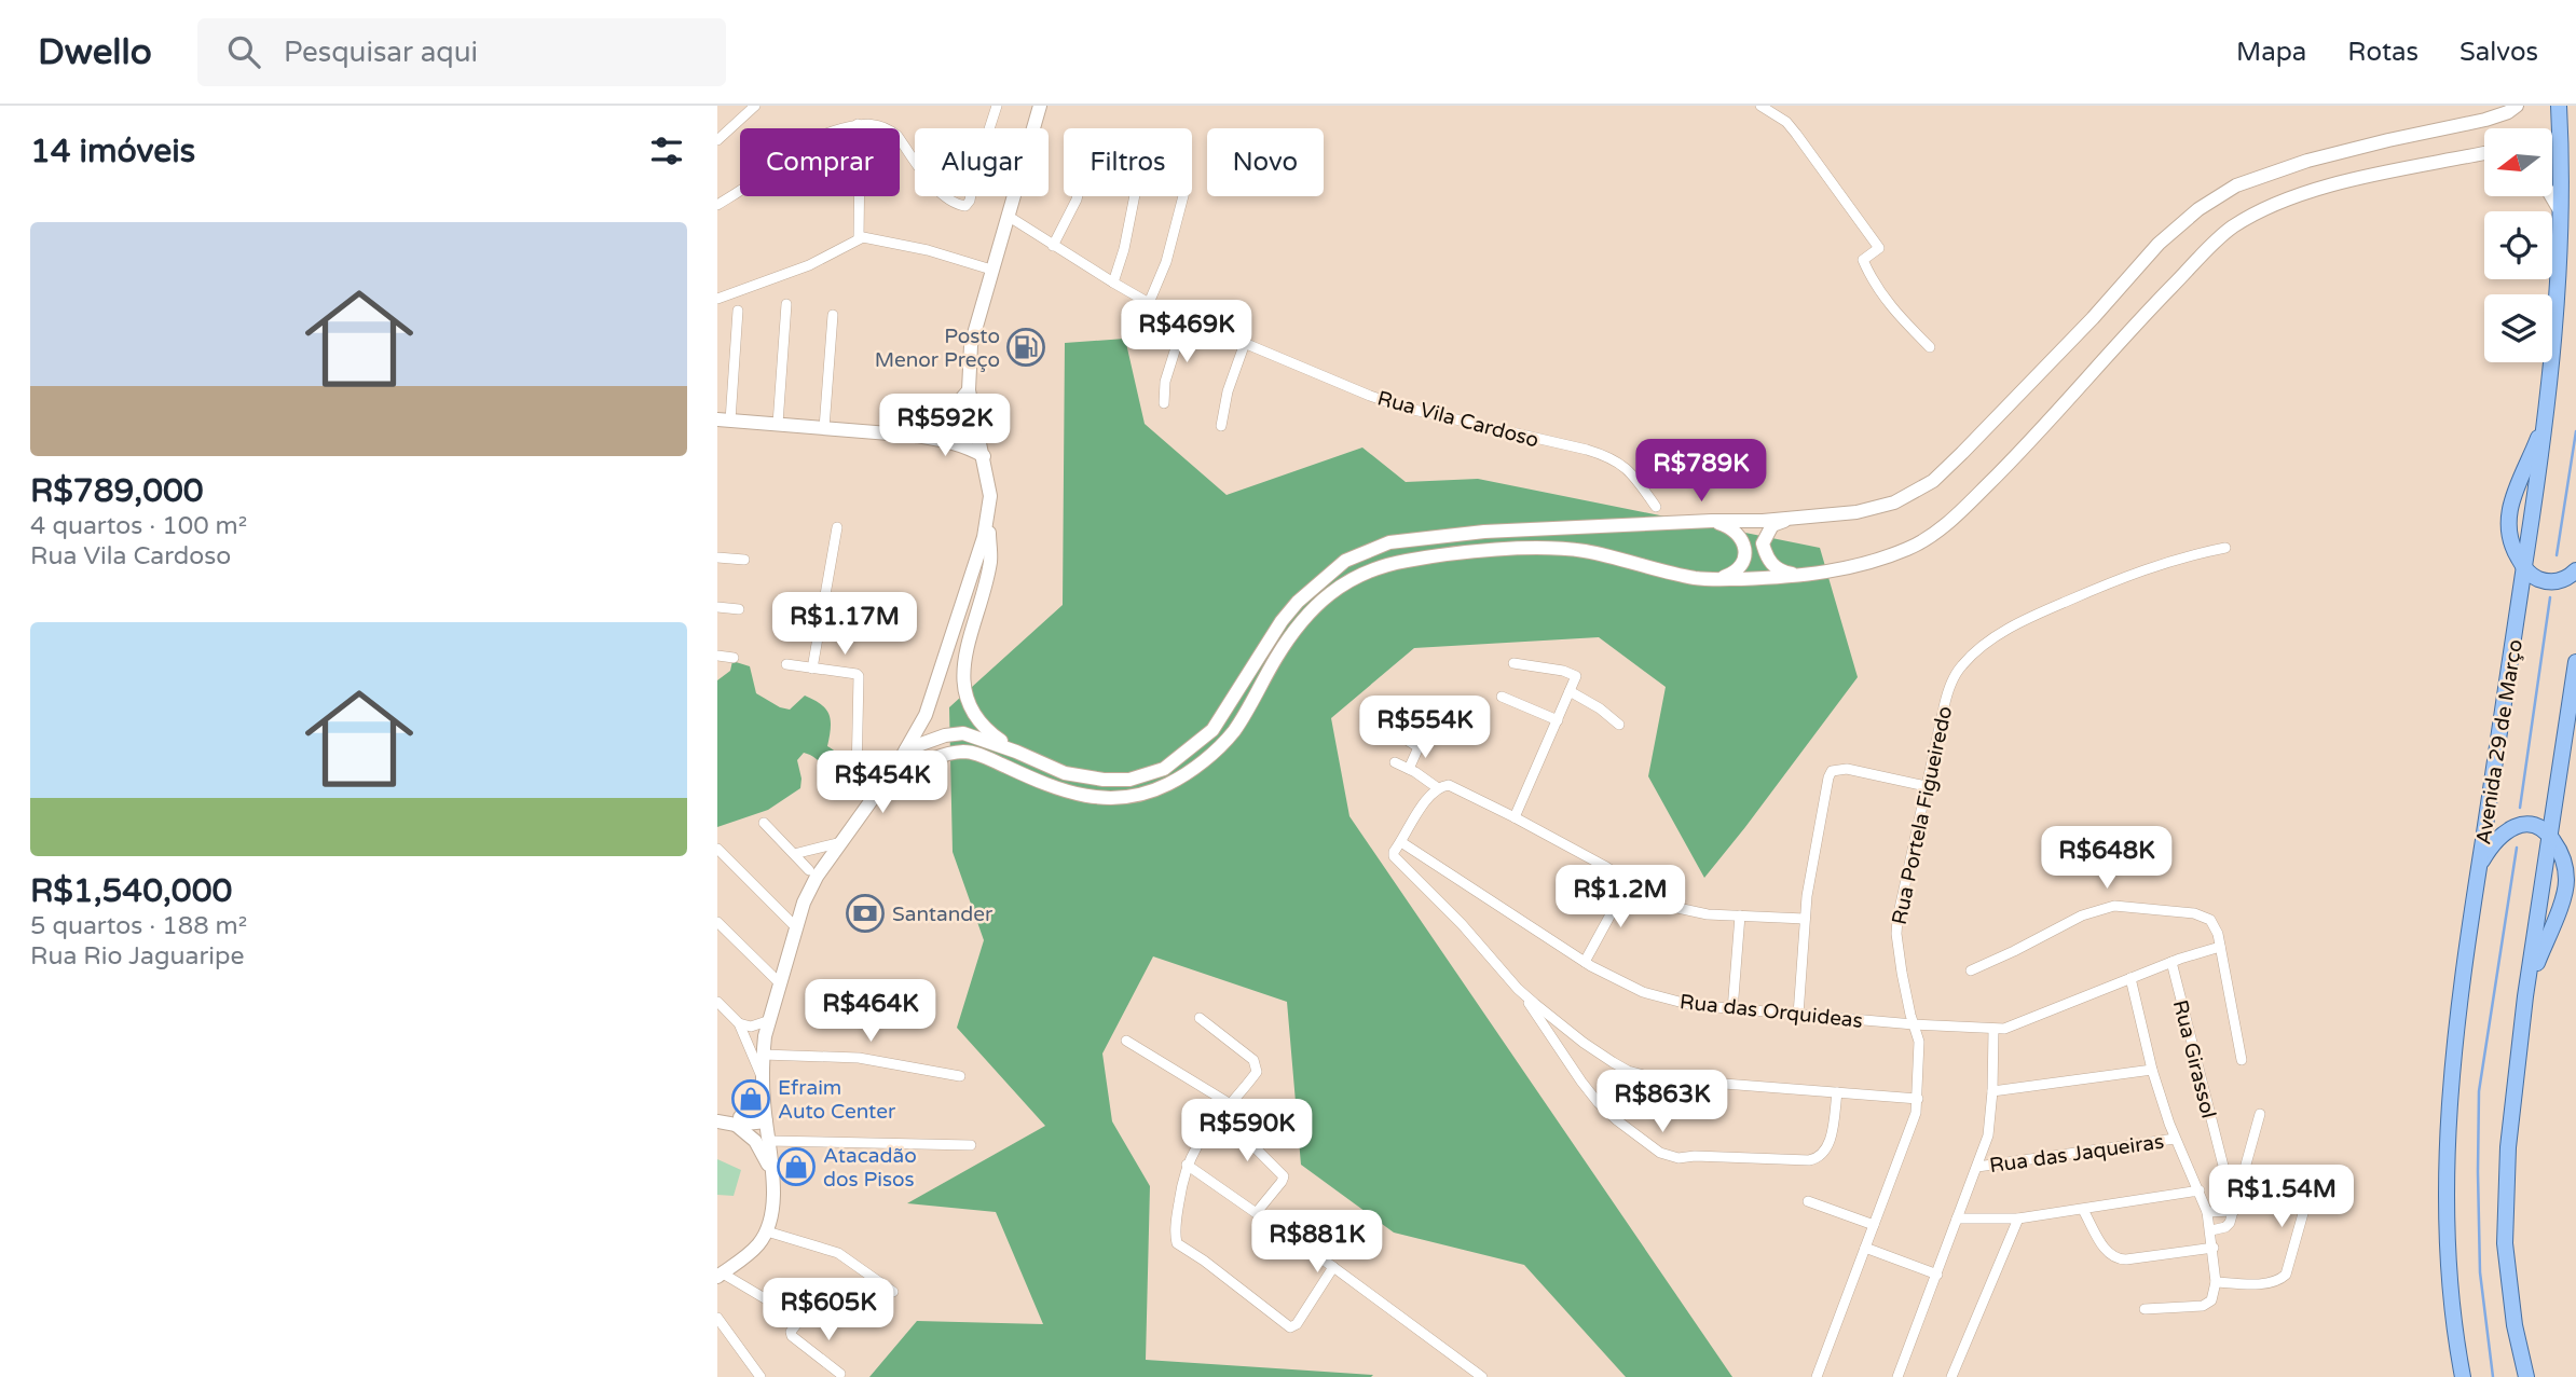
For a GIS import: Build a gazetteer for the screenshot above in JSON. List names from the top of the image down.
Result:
{
  "streets": {
    "main road": ["Avenida 29 de Março"],
    "street": [
      "Rua Vila Cardoso",
      "Rua Portela Figueiredo",
      "Rua das Orquideas",
      "Rua Girassol",
      "Rua das Jaqueiras"
    ]
  },
  "crossings": [
    ["Rua Portela Figueiredo", "Rua das Orquideas"],
    ["Rua das Orquideas", "Rua Girassol"]
  ],
  "places": {
    "fuel station": ["Posto Menor Preço"],
    "bank": ["Santander"],
    "shop": ["Efraim Auto Center", "Atacadão dos Pisos"]
  },
  "north": "left",
  "page": {
    "header": "Dwello",
    "search": "Pesquisar aqui",
    "nav": ["Mapa", "Rotas", "Salvos"],
    "heading": "14 imóveis",
    "chip": [
      "Comprar",
      "Alugar",
      "Filtros",
      "Novo"
    ],
    "list": [
      {
        "name": "R$789,000",
        "note": "4 quartos · 100 m² · Rua Vila Cardoso"
      },
      {
        "name": "R$1,540,000",
        "note": "5 quartos · 188 m² · Rua Rio Jaguaripe"
      }
    ],
    "price": [
      "R$469K",
      "R$592K",
      "R$789K",
      "R$1.17M",
      "R$554K",
      "R$454K",
      "R$648K",
      "R$1.2M",
      "R$464K",
      "R$863K",
      "R$590K",
      "R$1.54M",
      "R$881K",
      "R$605K"
    ]
  }
}
